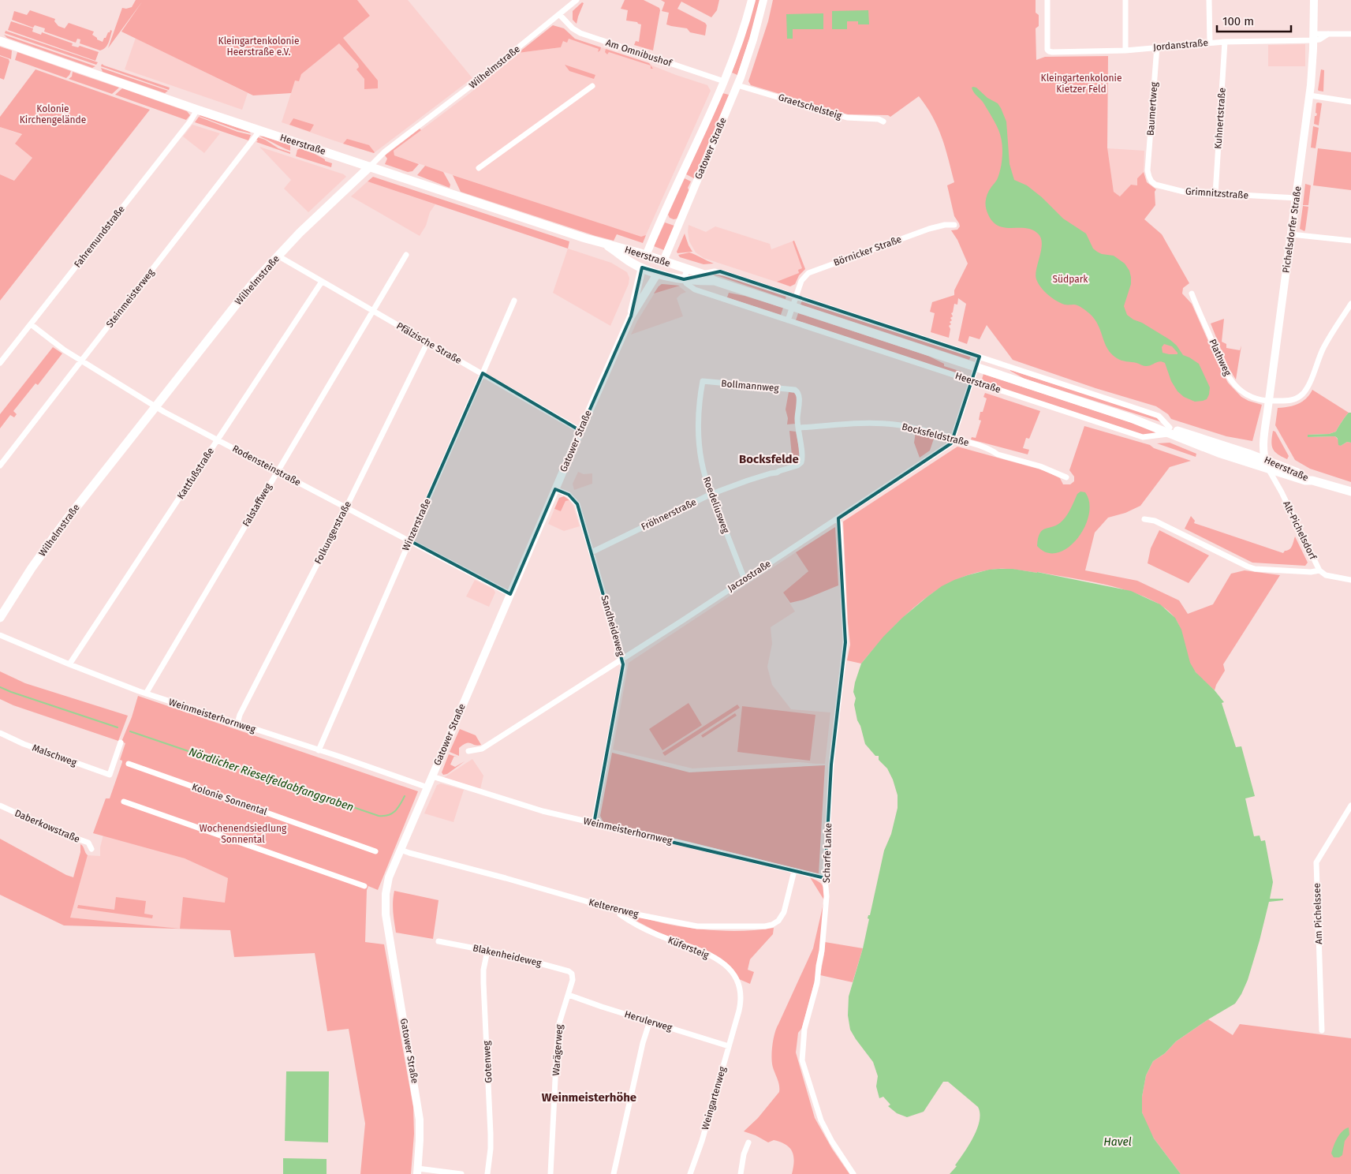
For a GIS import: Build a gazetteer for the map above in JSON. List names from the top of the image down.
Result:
{
  "streets": {
    "main road": [
      "Wilhelmstraße",
      "Heerstraße",
      "Gatower Straße",
      "Pichelsdorfer Straße",
      "Alt-Pichelsdorf"
    ],
    "street": [
      "Jordanstraße",
      "Am Omnibushof",
      "Graetschelsteig",
      "Baumertweg",
      "Kuhnertstraße",
      "Grimnitzstraße",
      "Fahremundstraße",
      "Börnicker Straße",
      "Steinmeisterweg",
      "Pfälzische Straße",
      "Plathweg",
      "Bollmannweg",
      "Bocksfeldstraße",
      "Rodensteinstraße",
      "Kattfußstraße",
      "Falstaffweg",
      "Roedeliusweg",
      "Fröhnerstraße",
      "Winzerstraße",
      "Folkungerstraße",
      "Jaczostraße",
      "Sandheideweg",
      "Weinmeisterhornweg",
      "Malschweg",
      "Kolonie Sonnental",
      "Daberkowstraße",
      "Scharfe Lanke",
      "Keltererweg",
      "Am Pichelssee",
      "Küfersteig",
      "Blakenheideweg",
      "Herulerweg",
      "Warägerweg",
      "Gotenweg",
      "Weingartenweg"
    ]
  },
  "crossings": [
    ["Jordanstraße", "Baumertweg"],
    ["Jordanstraße", "Kuhnertstraße"],
    ["Jordanstraße", "Pichelsdorfer Straße"],
    ["Am Omnibushof", "Wilhelmstraße"],
    ["Am Omnibushof", "Gatower Straße"],
    ["Wilhelmstraße", "Heerstraße"],
    ["Wilhelmstraße", "Pfälzische Straße"],
    ["Wilhelmstraße", "Rodensteinstraße"],
    ["Graetschelsteig", "Gatower Straße"],
    ["Baumertweg", "Grimnitzstraße"],
    ["Kuhnertstraße", "Grimnitzstraße"],
    ["Heerstraße", "Gatower Straße"],
    ["Heerstraße", "Pichelsdorfer Straße"],
    ["Heerstraße", "Fahremundstraße"],
    ["Heerstraße", "Börnicker Straße"],
    ["Heerstraße", "Steinmeisterweg"],
    ["Heerstraße", "Alt-Pichelsdorf"],
    ["Gatower Straße", "Pfälzische Straße"],
    ["Gatower Straße", "Rodensteinstraße"],
    ["Gatower Straße", "Sandheideweg"],
    ["Gatower Straße", "Weinmeisterhornweg"],
    ["Gatower Straße", "Keltererweg"],
    ["Grimnitzstraße", "Pichelsdorfer Straße"],
    ["Pichelsdorfer Straße", "Plathweg"],
    ["Pichelsdorfer Straße", "Alt-Pichelsdorf"],
    ["Fahremundstraße", "Rodensteinstraße"],
    ["Steinmeisterweg", "Rodensteinstraße"],
    ["Pfälzische Straße", "Kattfußstraße"],
    ["Pfälzische Straße", "Falstaffweg"],
    ["Pfälzische Straße", "Winzerstraße"],
    ["Pfälzische Straße", "Folkungerstraße"],
    ["Bollmannweg", "Bocksfeldstraße"],
    ["Bollmannweg", "Roedeliusweg"],
    ["Bollmannweg", "Fröhnerstraße"],
    ["Bocksfeldstraße", "Fröhnerstraße"],
    ["Bocksfeldstraße", "Jaczostraße"],
    ["Rodensteinstraße", "Kattfußstraße"],
    ["Rodensteinstraße", "Falstaffweg"],
    ["Rodensteinstraße", "Winzerstraße"],
    ["Rodensteinstraße", "Folkungerstraße"],
    ["Kattfußstraße", "Weinmeisterhornweg"],
    ["Falstaffweg", "Weinmeisterhornweg"],
    ["Roedeliusweg", "Fröhnerstraße"],
    ["Roedeliusweg", "Jaczostraße"],
    ["Fröhnerstraße", "Sandheideweg"],
    ["Winzerstraße", "Weinmeisterhornweg"],
    ["Folkungerstraße", "Weinmeisterhornweg"],
    ["Jaczostraße", "Sandheideweg"],
    ["Jaczostraße", "Scharfe Lanke"],
    ["Sandheideweg", "Weinmeisterhornweg"],
    ["Weinmeisterhornweg", "Scharfe Lanke"],
    ["Weinmeisterhornweg", "Keltererweg"],
    ["Keltererweg", "Küfersteig"],
    ["Küfersteig", "Weingartenweg"],
    ["Blakenheideweg", "Warägerweg"],
    ["Blakenheideweg", "Gotenweg"],
    ["Herulerweg", "Warägerweg"],
    ["Herulerweg", "Weingartenweg"]
  ],
  "districts": ["Bocksfelde", "Weinmeisterhöhe"],
  "water": ["Nördlicher Rieselfeldabfanggraben", "Havel"],
  "parks": [
    "Kleingartenkolonie Heerstraße e.V.",
    "Kleingartenkolonie Kietzer Feld",
    "Kolonie Kirchengelände",
    "Südpark",
    "Wochenendsiedlung Sonnental"
  ],
  "scale_bar": "100 m"
}
